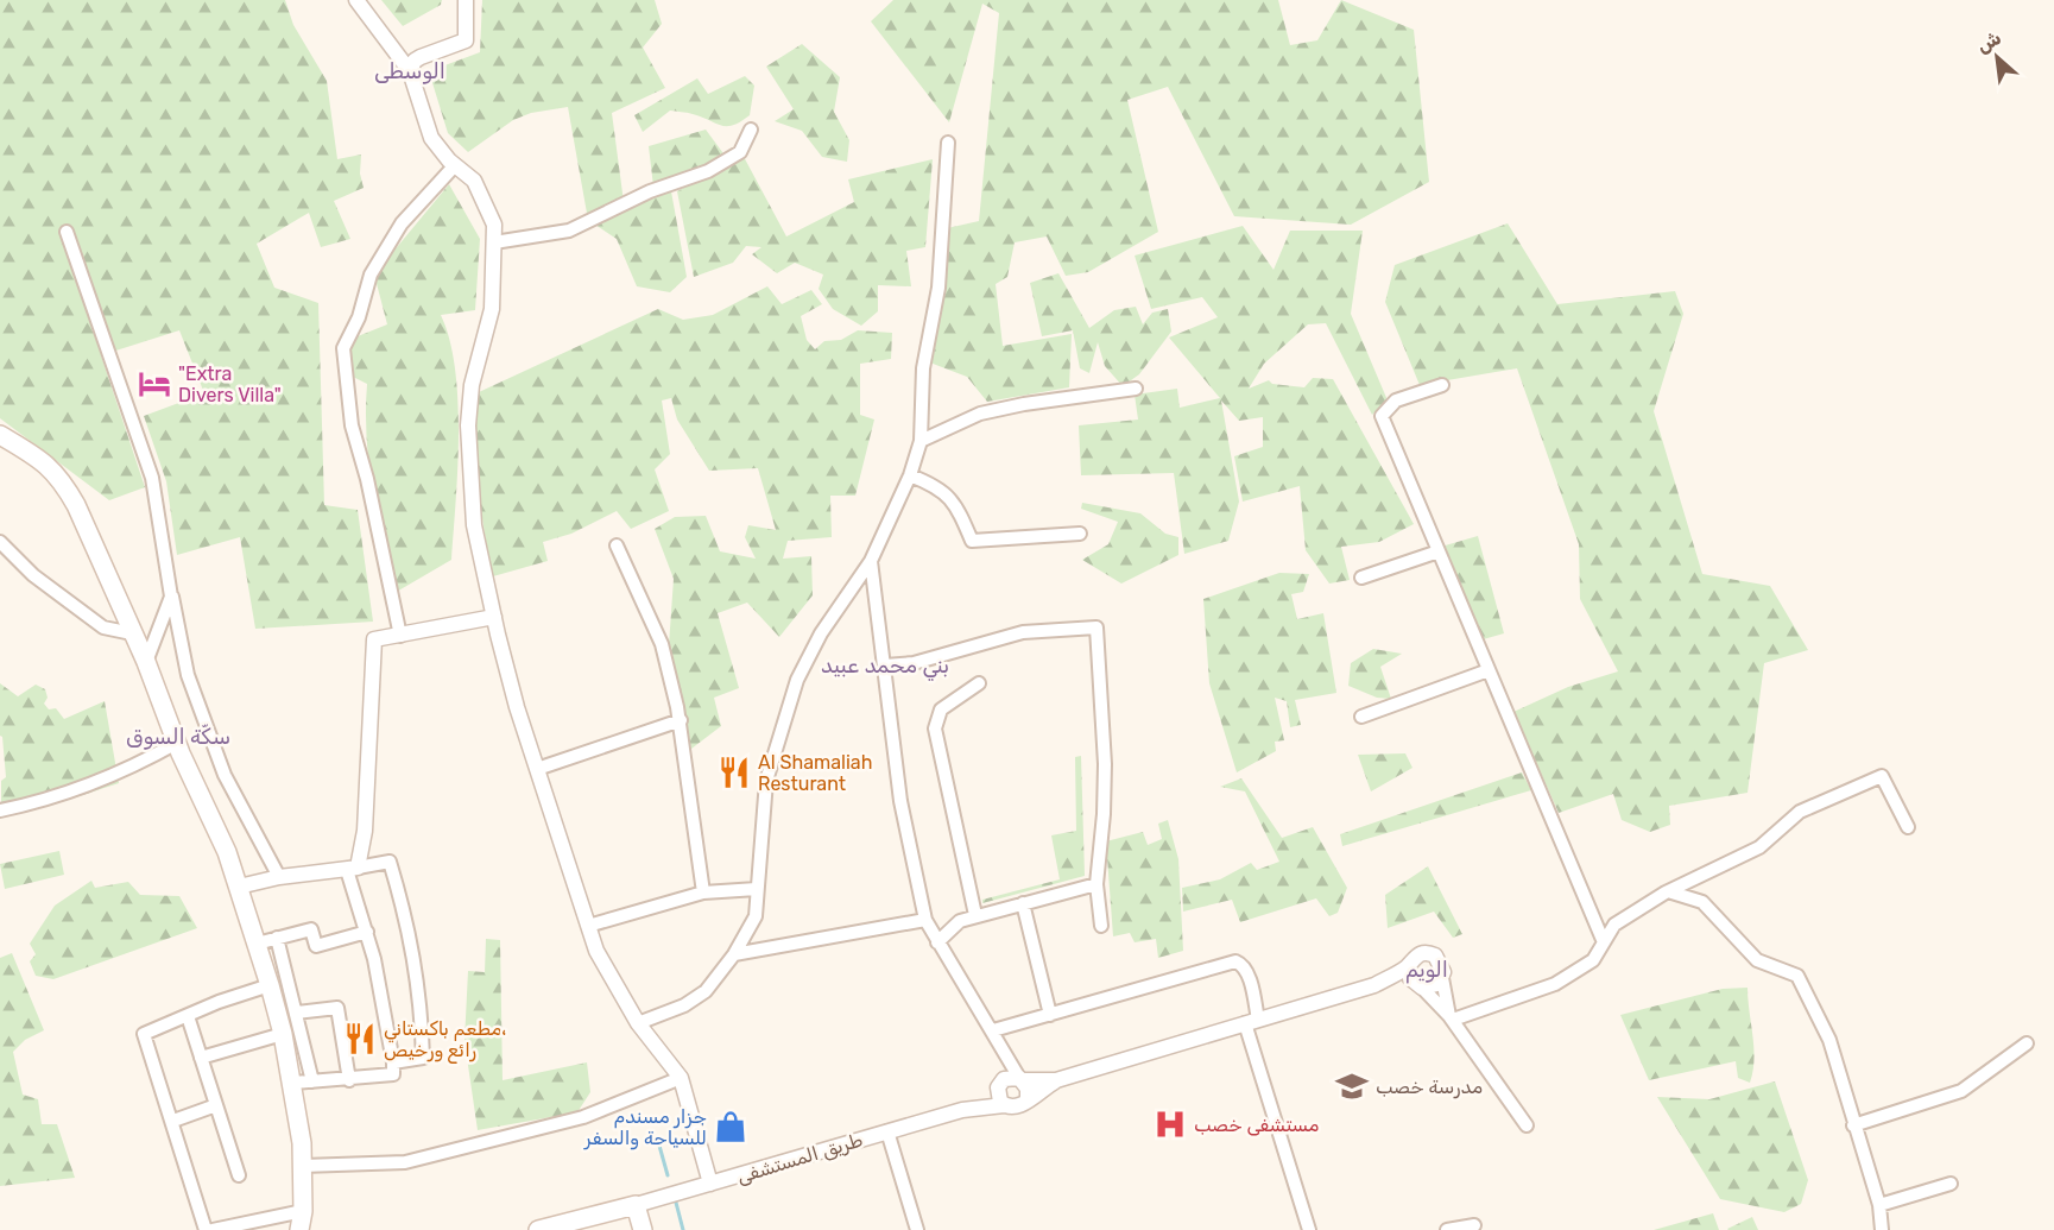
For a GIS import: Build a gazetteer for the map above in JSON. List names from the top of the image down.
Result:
{
  "streets": {
    "street": ["طريق المستشفى"]
  },
  "districts": [
    "الوسطى",
    "بني محمد عبيد",
    "سكّة السوق",
    "الويم"
  ],
  "places": {
    "hotel": ["\"Extra Divers Villa\""],
    "restaurant": ["Al Shamaliah Resturant", "مطعم باكستاني، رائع ورخيص"],
    "school or university": ["مدرسة خصب"],
    "hospital": ["مستشفى خصب"],
    "shop": ["جزار مسندم للسياحة والسفر"]
  },
  "north": "top left"
}
